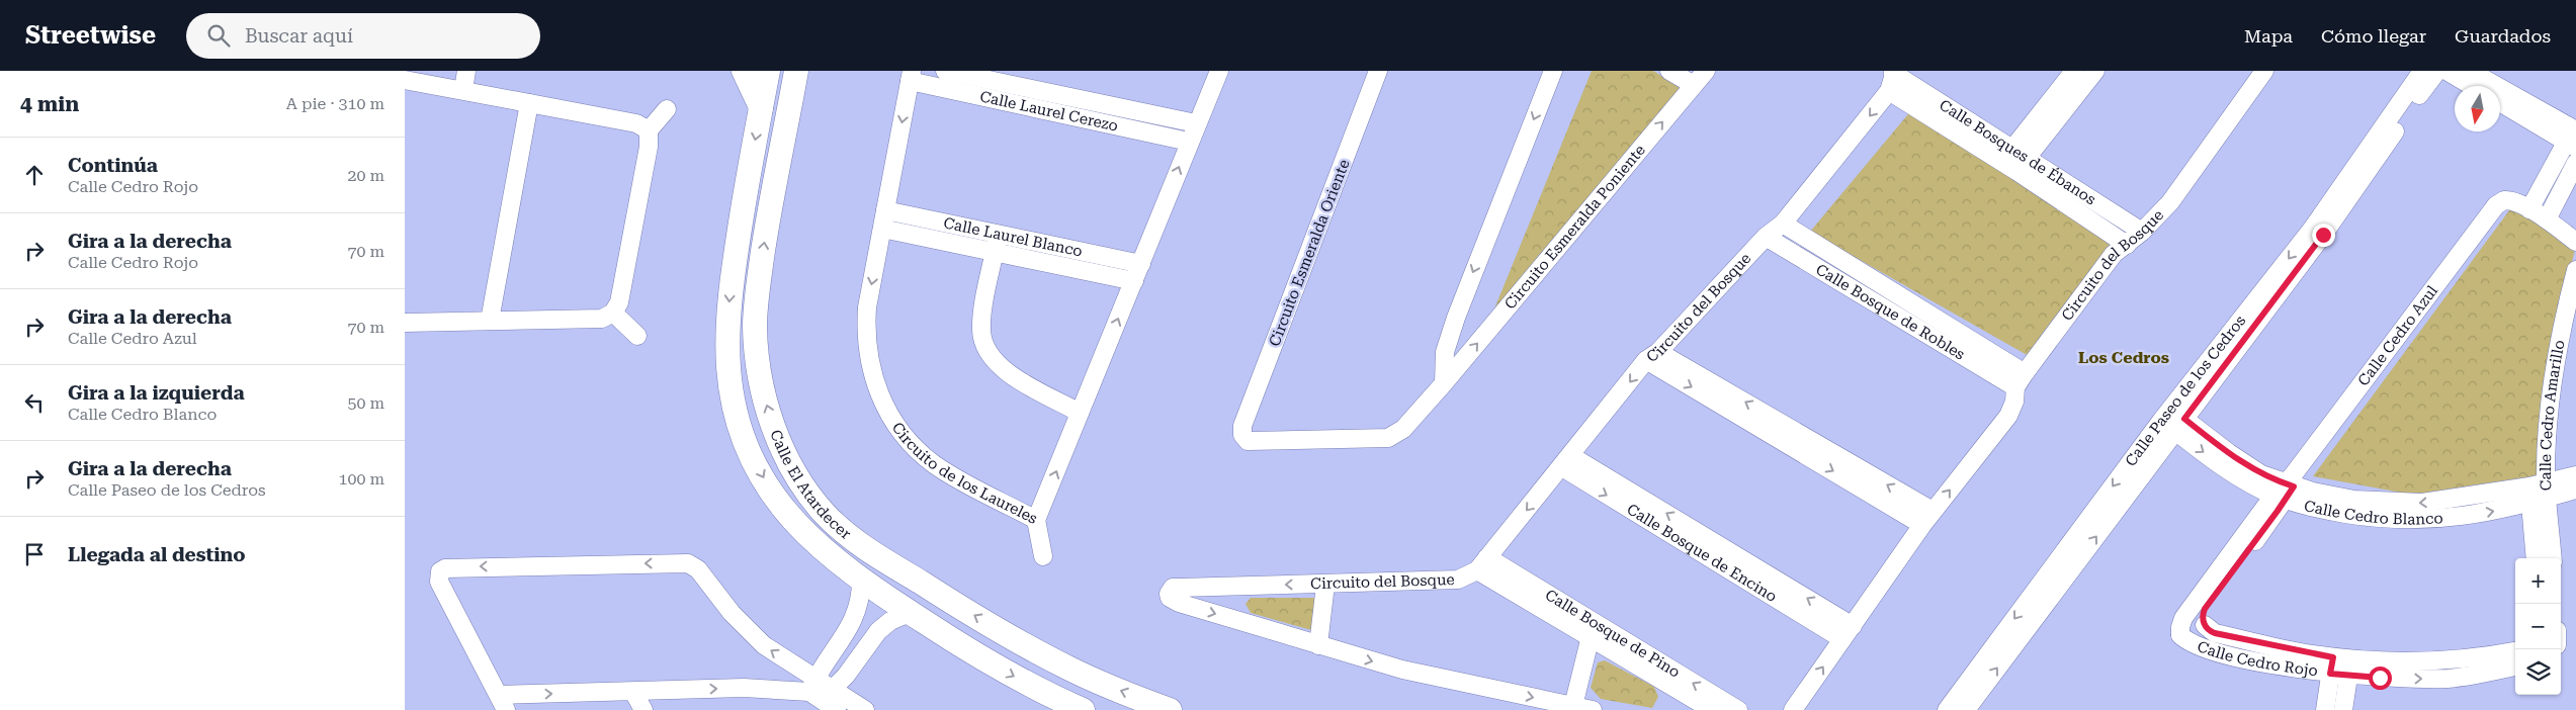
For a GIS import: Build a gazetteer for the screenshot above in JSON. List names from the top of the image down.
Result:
{
  "streets": {
    "street": [
      "Calle Laurel Cerezo",
      "Calle Bosques de Ébanos",
      "Circuito Esmeralda Poniente",
      "Calle Laurel Blanco",
      "Circuito Esmeralda Oriente",
      "Circuito del Bosque",
      "Calle Bosque de Robles",
      "Calle Cedro Azul",
      "Calle Paseo de los Cedros",
      "Calle Cedro Amarillo",
      "Circuito de los Laureles",
      "Calle El Atardecer",
      "Calle Cedro Blanco",
      "Calle Bosque de Encino",
      "Calle Bosque de Pino",
      "Calle Cedro Rojo"
    ]
  },
  "crossings": [
    ["Calle Laurel Cerezo", "Circuito de los Laureles"],
    ["Calle Bosques de Ébanos", "Circuito del Bosque"],
    ["Circuito Esmeralda Poniente", "Circuito Esmeralda Oriente"],
    ["Calle Laurel Blanco", "Circuito de los Laureles"],
    ["Circuito del Bosque", "Calle Bosque de Robles"],
    ["Circuito del Bosque", "Calle Bosque de Encino"],
    ["Circuito del Bosque", "Calle Bosque de Pino"],
    ["Calle Cedro Azul", "Calle Cedro Blanco"],
    ["Calle Cedro Azul", "Calle Cedro Rojo"],
    ["Calle Paseo de los Cedros", "Calle Cedro Blanco"],
    ["Calle Cedro Amarillo", "Calle Cedro Blanco"]
  ],
  "districts": ["Los Cedros"],
  "north": "bottom",
  "page": {
    "header": "Streetwise",
    "search": "Buscar aquí",
    "nav": ["Mapa", "Cómo llegar", "Guardados"],
    "heading": ["4 min", "A pie · 310 m"],
    "list": [
      ["Continúa", "Calle Cedro Rojo", "20 m"],
      ["Gira a la derecha", "Calle Cedro Rojo", "70 m"],
      ["Gira a la derecha", "Calle Cedro Azul", "70 m"],
      ["Gira a la izquierda", "Calle Cedro Blanco", "50 m"],
      ["Gira a la derecha", "Calle Paseo de los Cedros", "100 m"],
      "Llegada al destino"
    ],
    "map_buttons": ["+", "−"]
  }
}
